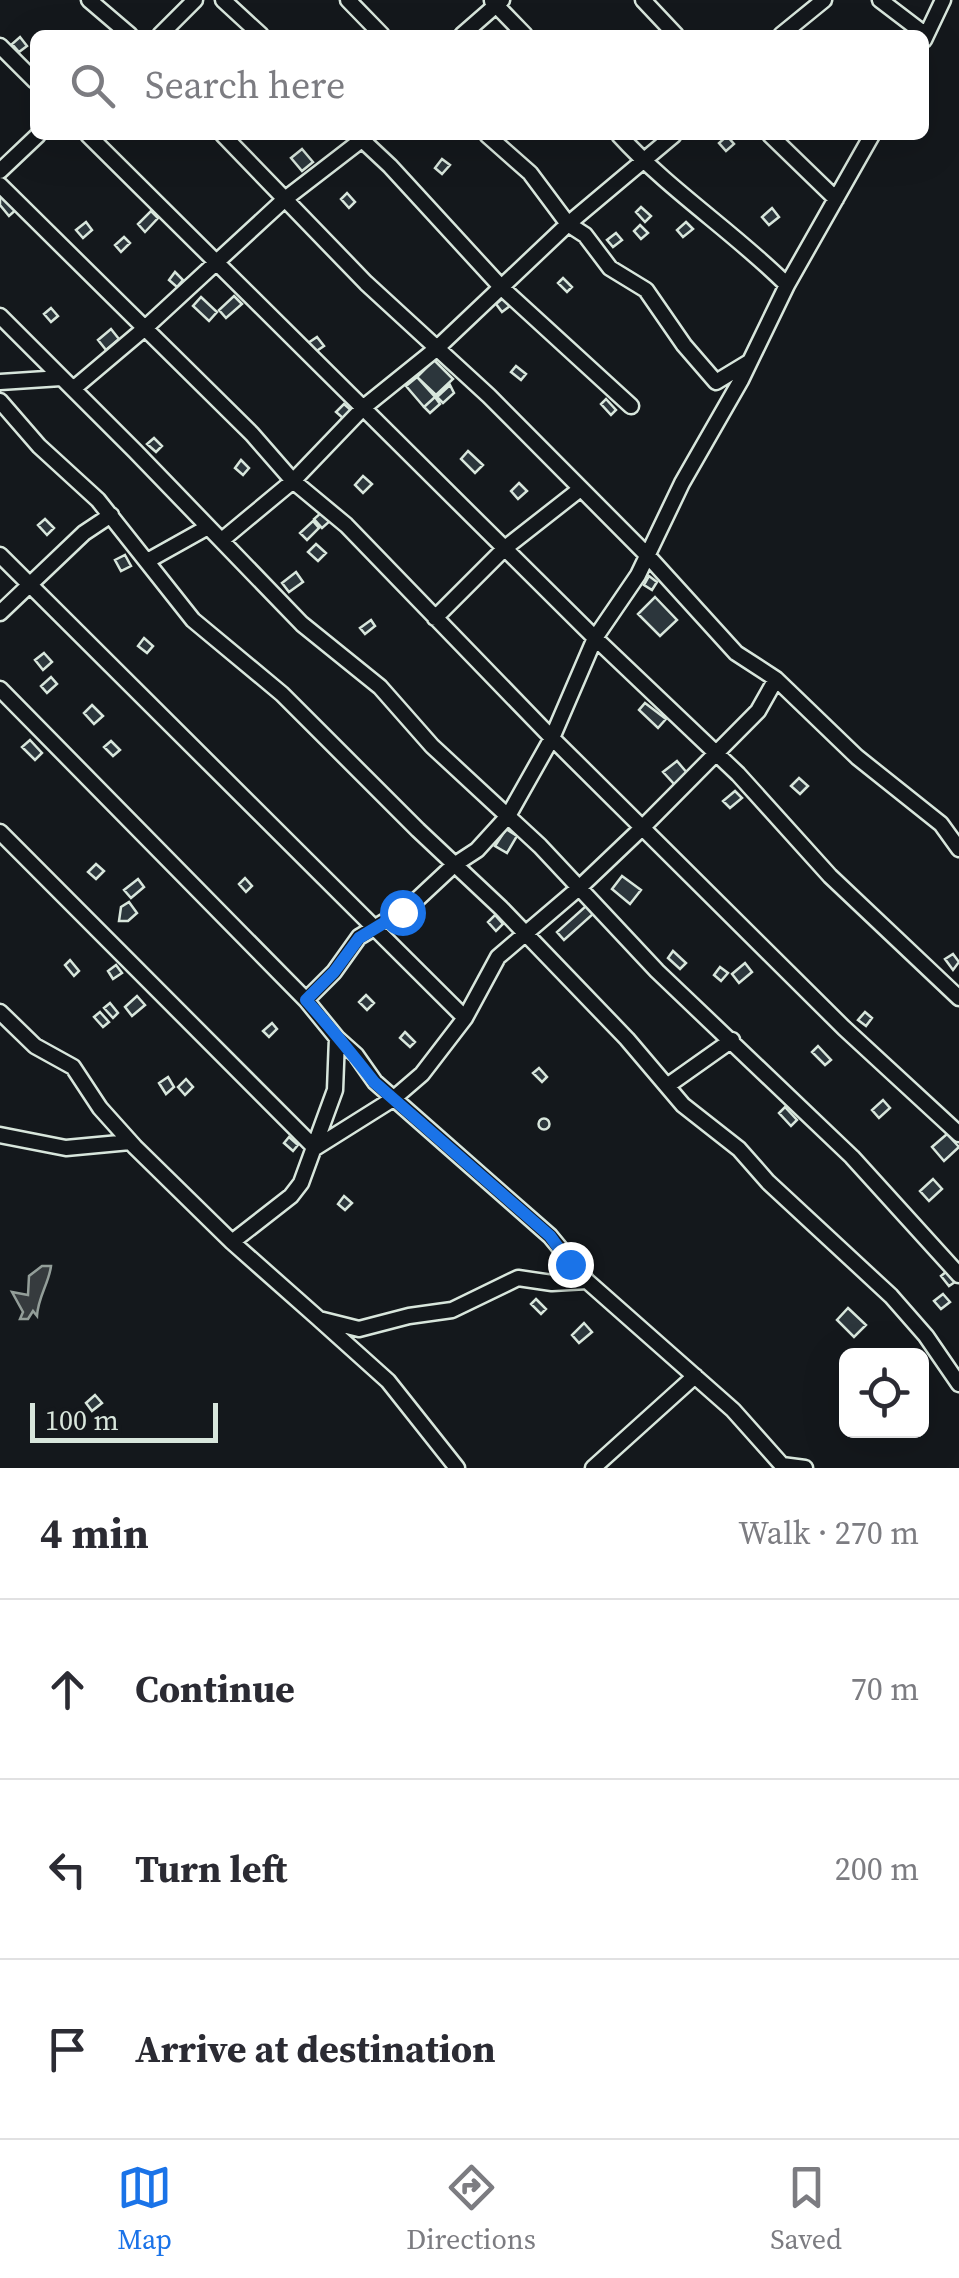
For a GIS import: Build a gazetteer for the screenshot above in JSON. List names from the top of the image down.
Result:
{
  "scale_bar": "100 m",
  "page": {
    "search": "Search here",
    "scale": "100 m",
    "heading": ["4 min", "Walk · 270 m"],
    "list": [
      ["Continue", "70 m"],
      ["Turn left", "200 m"],
      "Arrive at destination"
    ],
    "nav": ["Map", "Directions", "Saved"]
  }
}
